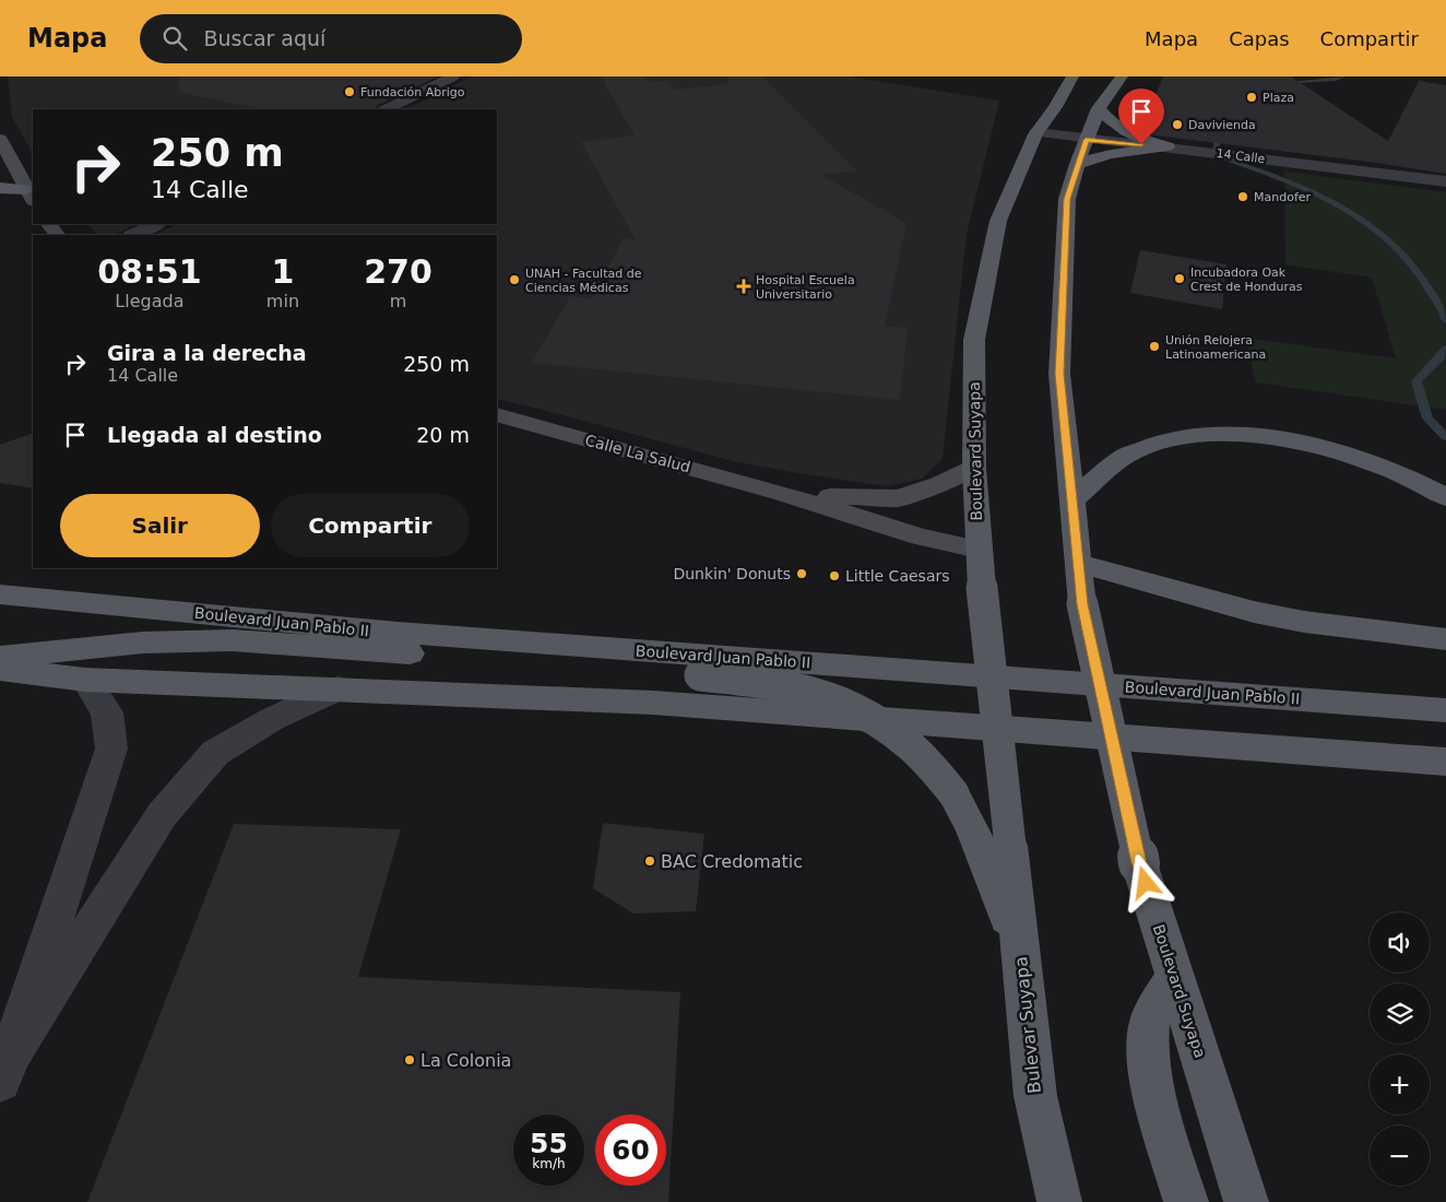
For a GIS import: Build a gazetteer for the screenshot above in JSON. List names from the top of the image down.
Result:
{
  "streets": {
    "main road": [
      "Boulevard Suyapa",
      "Calle La Salud",
      "Boulevard Juan Pablo II",
      "Bulevar Suyapa"
    ],
    "street": ["14 Calle"]
  },
  "crossings": [
    ["14 Calle", "Boulevard Suyapa"],
    ["Boulevard Suyapa", "Calle La Salud"],
    ["Boulevard Suyapa", "Bulevar Suyapa"]
  ],
  "places": {
    "other": [
      "Fundación Abrigo",
      "Plaza",
      "Davivienda",
      "Mandofer",
      "Incubadora Oak Crest de Honduras",
      "UNAH - Facultad de Ciencias Médicas",
      "Unión Relojera Latinoamericana",
      "Dunkin' Donuts",
      "Little Caesars",
      "BAC Credomatic",
      "La Colonia"
    ],
    "health": ["Hospital Escuela Universitario"]
  },
  "page": {
    "header": "Mapa",
    "search": "Buscar aquí",
    "nav": ["Mapa", "Capas", "Compartir"],
    "turn": ["250 m", "14 Calle"],
    "eta": [
      "08:51",
      "Llegada",
      "1",
      "min",
      "270",
      "m"
    ],
    "list": [
      {
        "name": "Gira a la derecha",
        "note": "14 Calle",
        "value": "250 m"
      },
      {
        "name": "Llegada al destino",
        "value": "20 m"
      }
    ],
    "buttons": ["Salir", "Compartir"],
    "map_buttons": ["+", "−"],
    "speed": "55 km/h",
    "limit": "60"
  }
}
